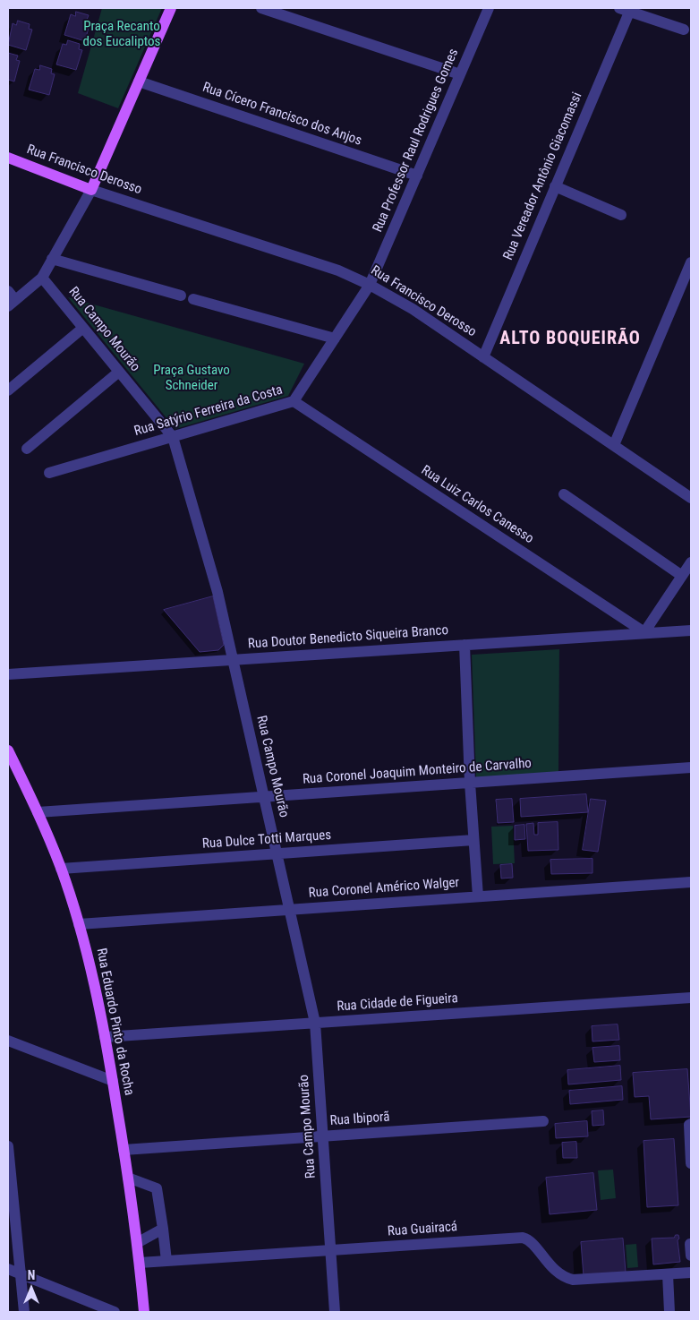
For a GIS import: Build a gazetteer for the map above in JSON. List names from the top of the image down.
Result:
{
  "streets": {
    "main road": ["Rua Francisco Derosso", "Rua Eduardo Pinto da Rocha"],
    "street": [
      "Rua Cícero Francisco dos Anjos",
      "Rua Professor Raul Rodrigues Gomes",
      "Rua Vereador Antônio Giacomassi",
      "Rua Campo Mourão",
      "Rua Satýrio Ferreira da Costa",
      "Rua Luiz Carlos Canesso",
      "Rua Doutor Benedicto Siqueira Branco",
      "Rua Coronel Joaquim Monteiro de Carvalho",
      "Rua Dulce Totti Marques",
      "Rua Coronel Américo Walger",
      "Rua Cidade de Figueira",
      "Rua Ibiporã",
      "Rua Guairacá"
    ]
  },
  "crossings": [
    ["Rua Cícero Francisco dos Anjos", "Rua Professor Raul Rodrigues Gomes"],
    ["Rua Professor Raul Rodrigues Gomes", "Rua Francisco Derosso"],
    ["Rua Professor Raul Rodrigues Gomes", "Rua Satýrio Ferreira da Costa"],
    ["Rua Francisco Derosso", "Rua Vereador Antônio Giacomassi"],
    ["Rua Francisco Derosso", "Rua Satýrio Ferreira da Costa"],
    ["Rua Campo Mourão", "Rua Satýrio Ferreira da Costa"],
    ["Rua Campo Mourão", "Rua Doutor Benedicto Siqueira Branco"],
    ["Rua Campo Mourão", "Rua Coronel Joaquim Monteiro de Carvalho"],
    ["Rua Campo Mourão", "Rua Dulce Totti Marques"],
    ["Rua Campo Mourão", "Rua Coronel Américo Walger"],
    ["Rua Campo Mourão", "Rua Cidade de Figueira"],
    ["Rua Campo Mourão", "Rua Ibiporã"],
    ["Rua Campo Mourão", "Rua Guairacá"],
    ["Rua Satýrio Ferreira da Costa", "Rua Luiz Carlos Canesso"],
    ["Rua Luiz Carlos Canesso", "Rua Doutor Benedicto Siqueira Branco"],
    ["Rua Coronel Joaquim Monteiro de Carvalho", "Rua Eduardo Pinto da Rocha"],
    ["Rua Dulce Totti Marques", "Rua Eduardo Pinto da Rocha"],
    ["Rua Coronel Américo Walger", "Rua Eduardo Pinto da Rocha"],
    ["Rua Cidade de Figueira", "Rua Eduardo Pinto da Rocha"],
    ["Rua Eduardo Pinto da Rocha", "Rua Ibiporã"],
    ["Rua Eduardo Pinto da Rocha", "Rua Guairacá"]
  ],
  "districts": ["ALTO BOQUEIRÃO"],
  "parks": ["Praça Recanto dos Eucaliptos", "Praça Gustavo Schneider"],
  "north": "top"
}
